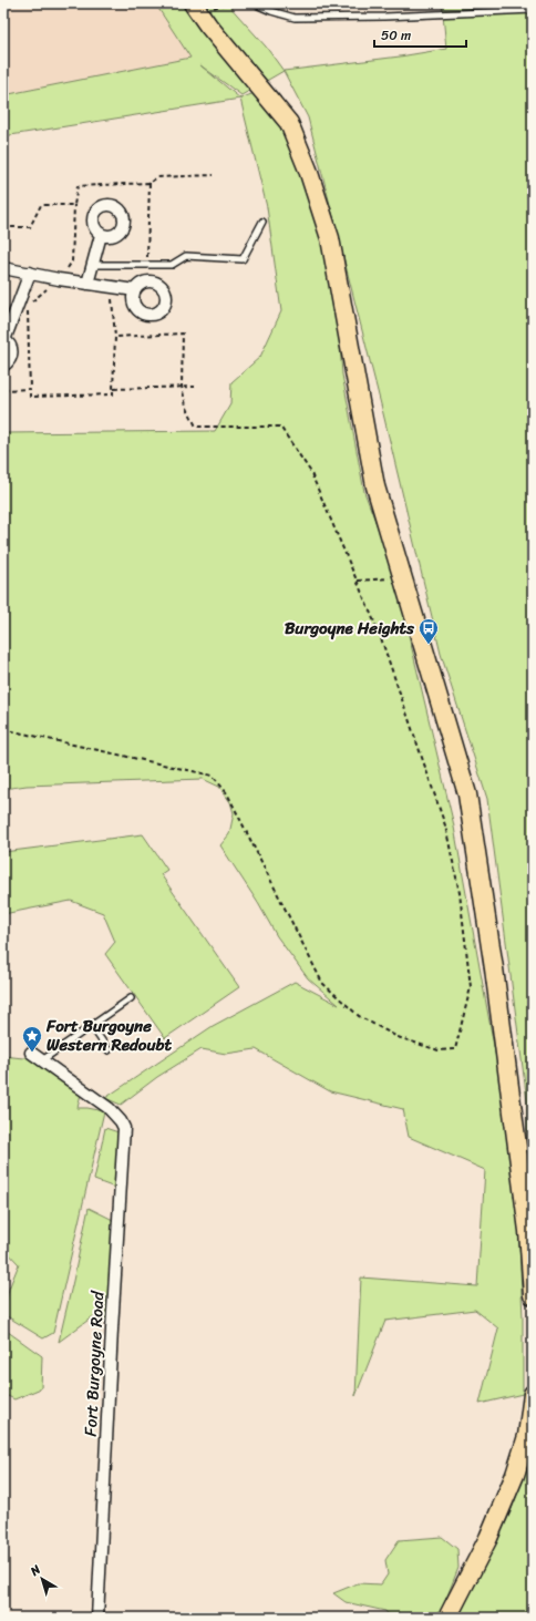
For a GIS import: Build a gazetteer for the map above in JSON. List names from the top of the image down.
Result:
{
  "streets": {
    "street": ["Fort Burgoyne Road"]
  },
  "places": {
    "bus stop": ["Burgoyne Heights"],
    "place": ["Fort Burgoyne Western Redoubt"]
  },
  "scale_bar": "50 m",
  "north": "top left"
}
